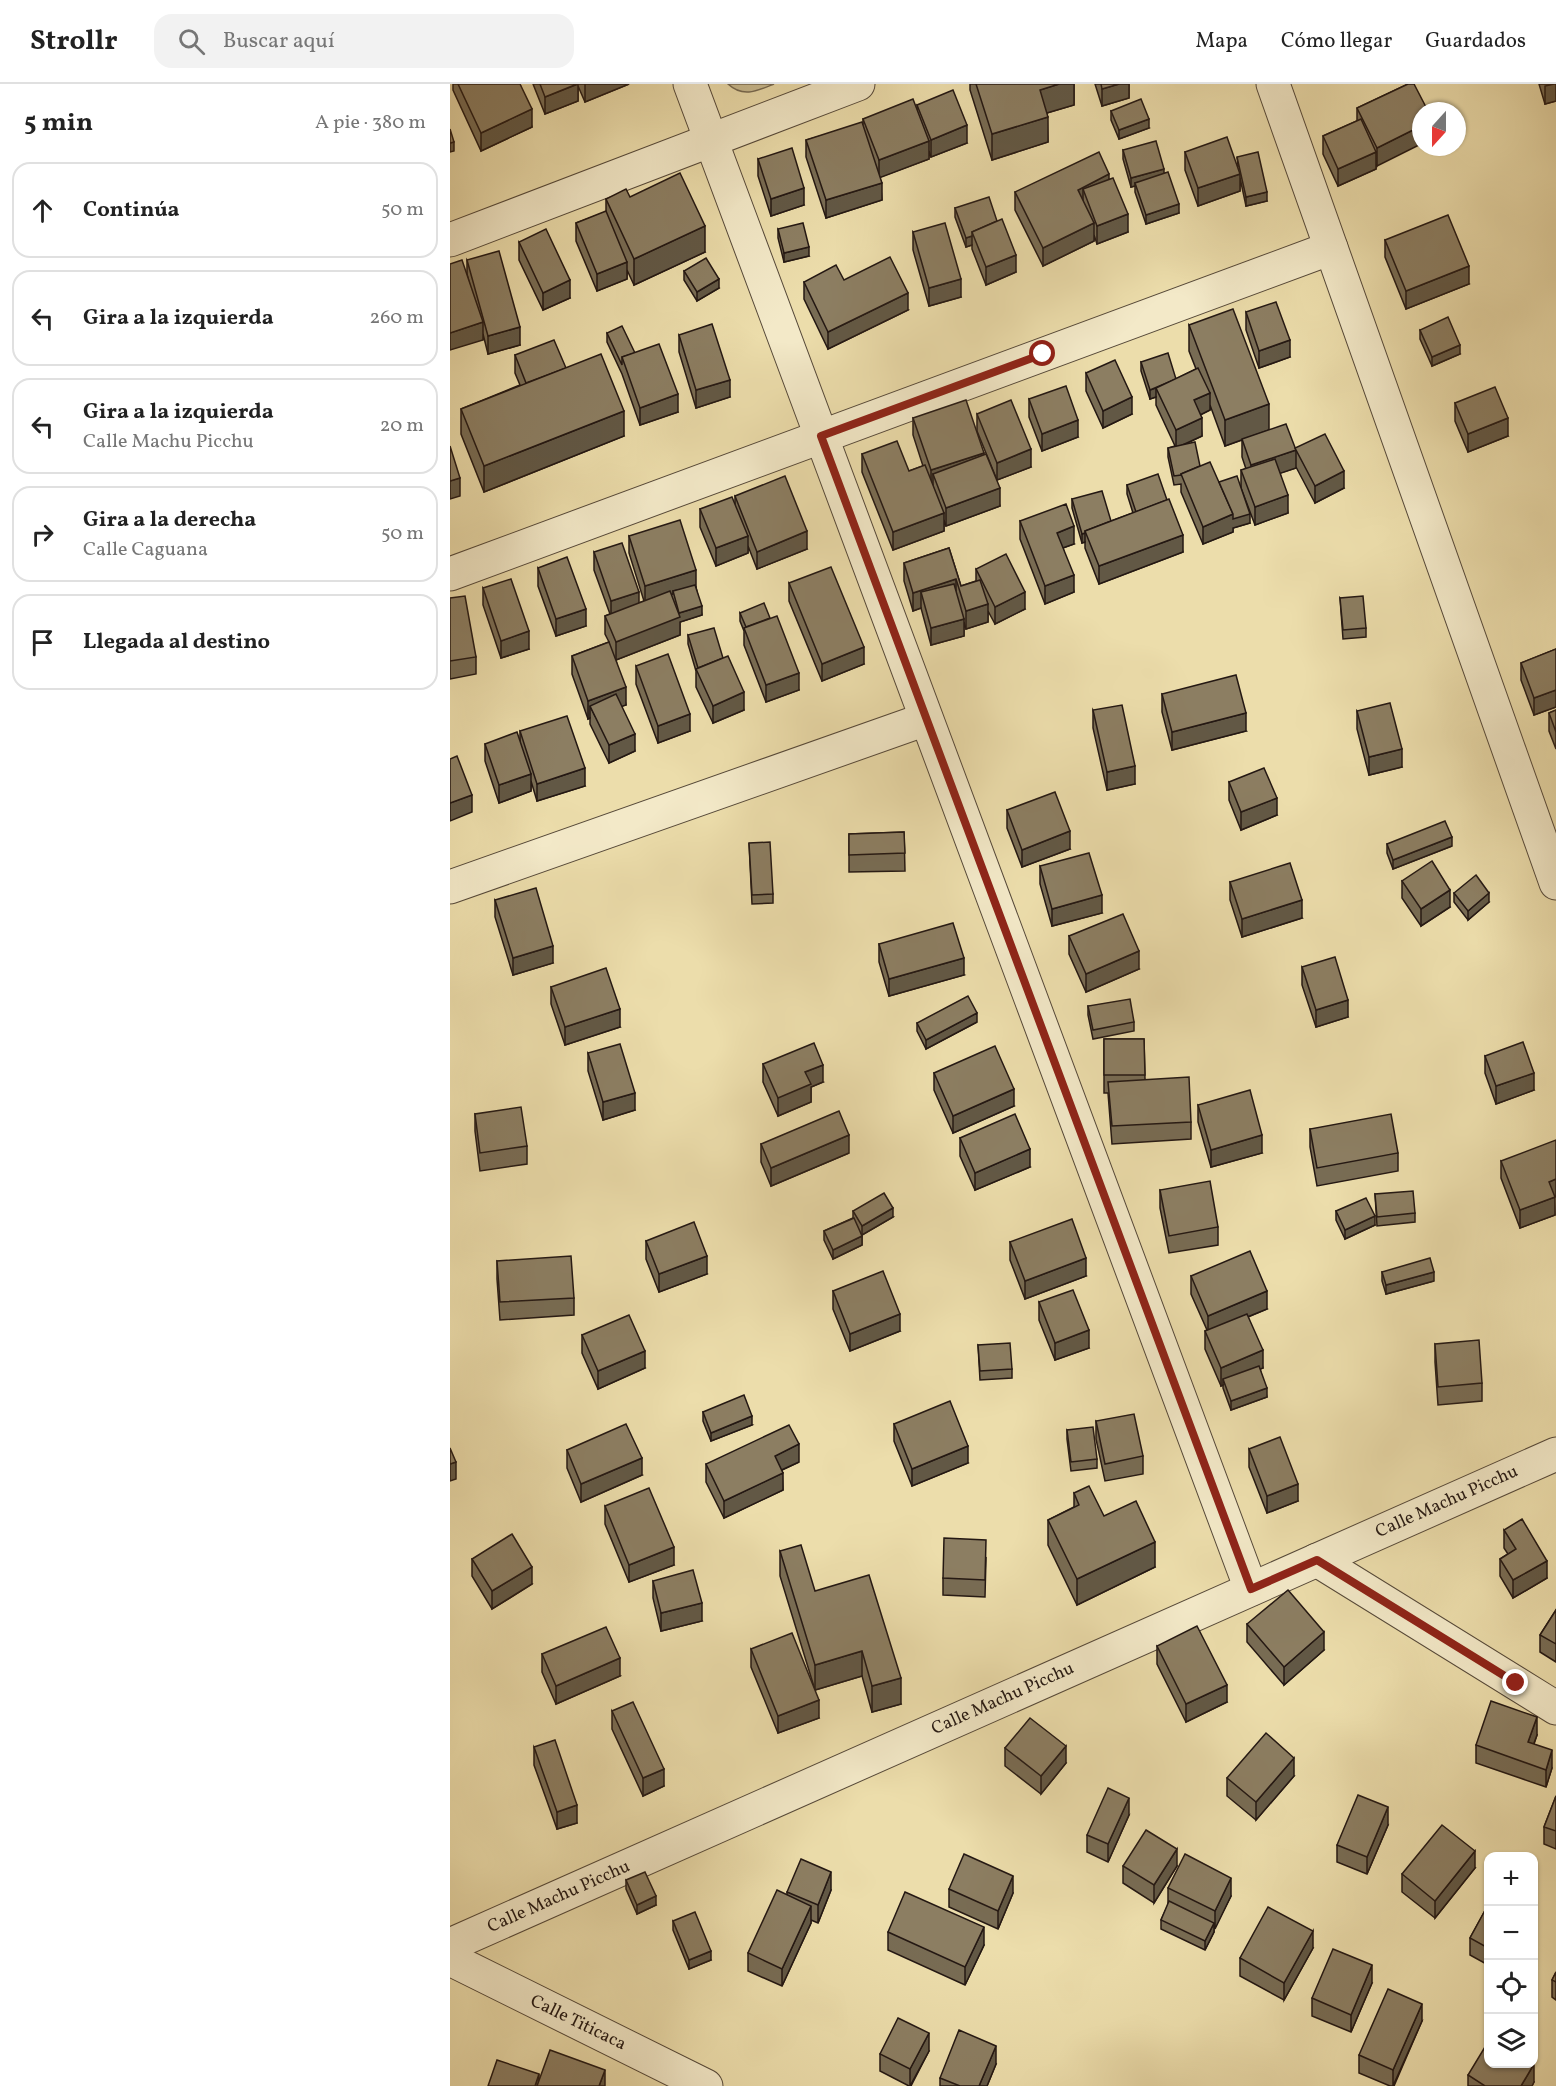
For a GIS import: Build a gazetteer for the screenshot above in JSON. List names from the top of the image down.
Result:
{
  "streets": {
    "street": ["Calle Machu Picchu", "Calle Titicaca"]
  },
  "north": "bottom",
  "page": {
    "header": "Strollr",
    "search": "Buscar aquí",
    "nav": ["Mapa", "Cómo llegar", "Guardados"],
    "heading": ["5 min", "A pie · 380 m"],
    "list": [
      ["Continúa", "50 m"],
      ["Gira a la izquierda", "260 m"],
      ["Gira a la izquierda", "Calle Machu Picchu", "20 m"],
      ["Gira a la derecha", "Calle Caguana", "50 m"],
      "Llegada al destino"
    ],
    "map_buttons": ["+", "−"]
  }
}
